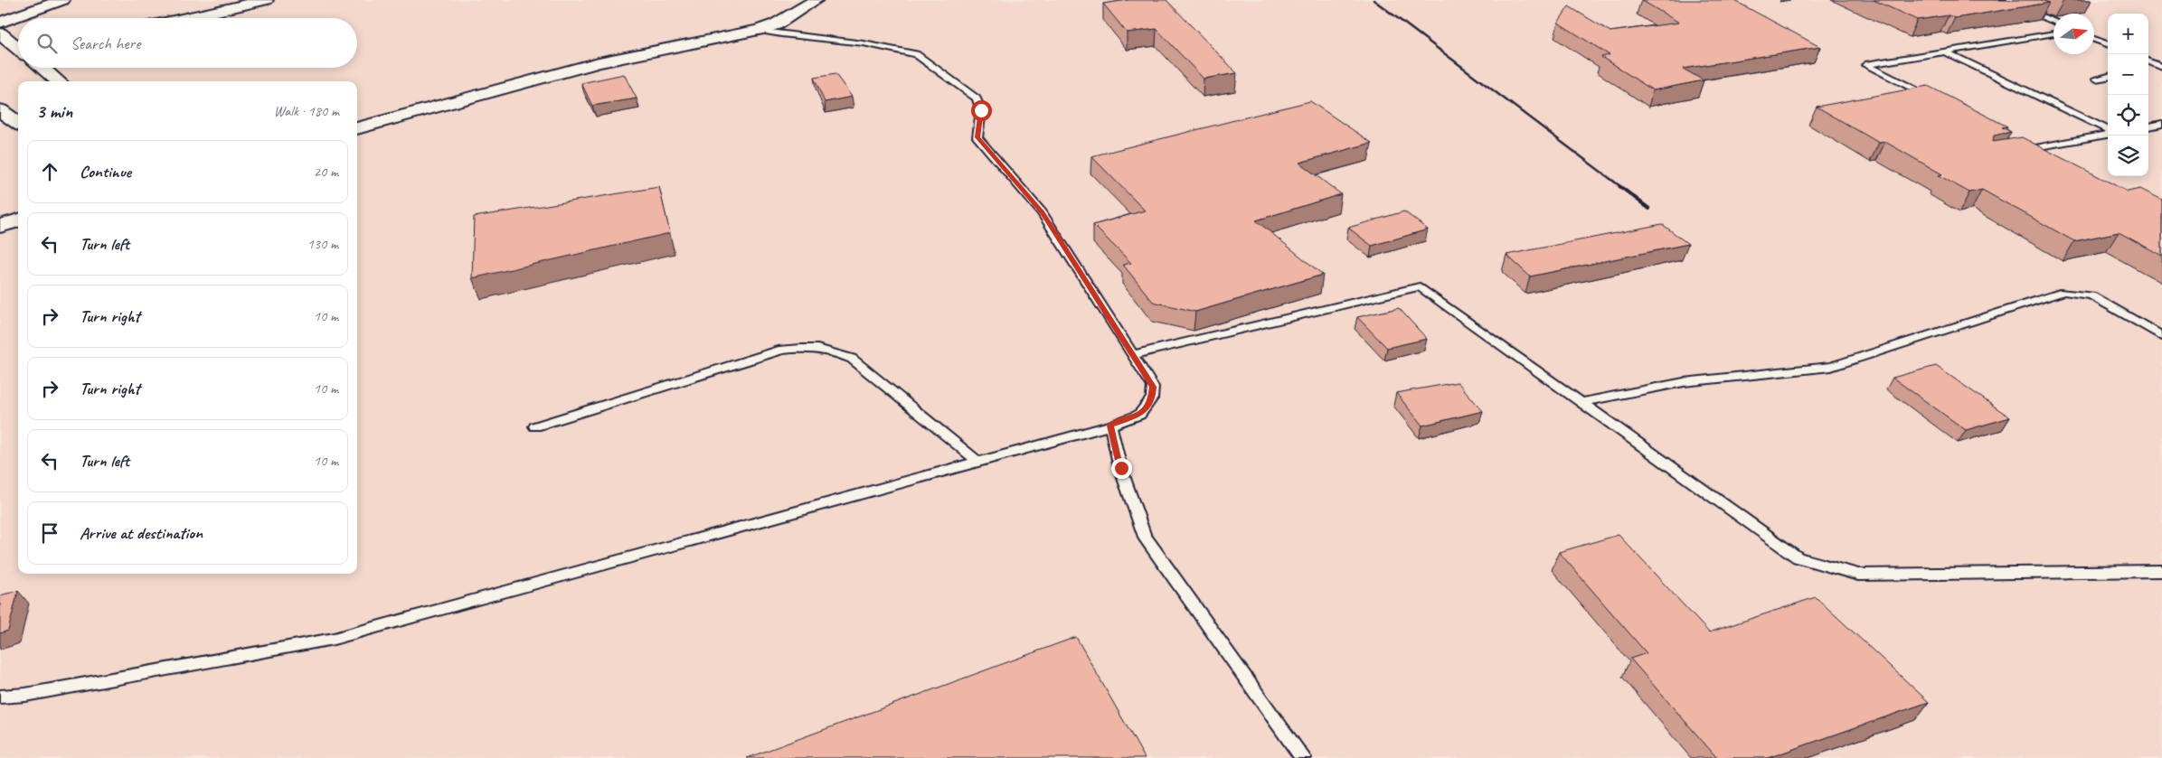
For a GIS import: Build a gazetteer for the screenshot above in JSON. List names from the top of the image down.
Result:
{
  "north": "right",
  "page": {
    "map_buttons": ["+", "−"],
    "search": "Search here",
    "heading": ["3 min", "Walk · 180 m"],
    "list": [
      ["Continue", "20 m"],
      ["Turn left", "130 m"],
      ["Turn right", "10 m"],
      ["Turn right", "10 m"],
      ["Turn left", "10 m"],
      "Arrive at destination"
    ]
  }
}
